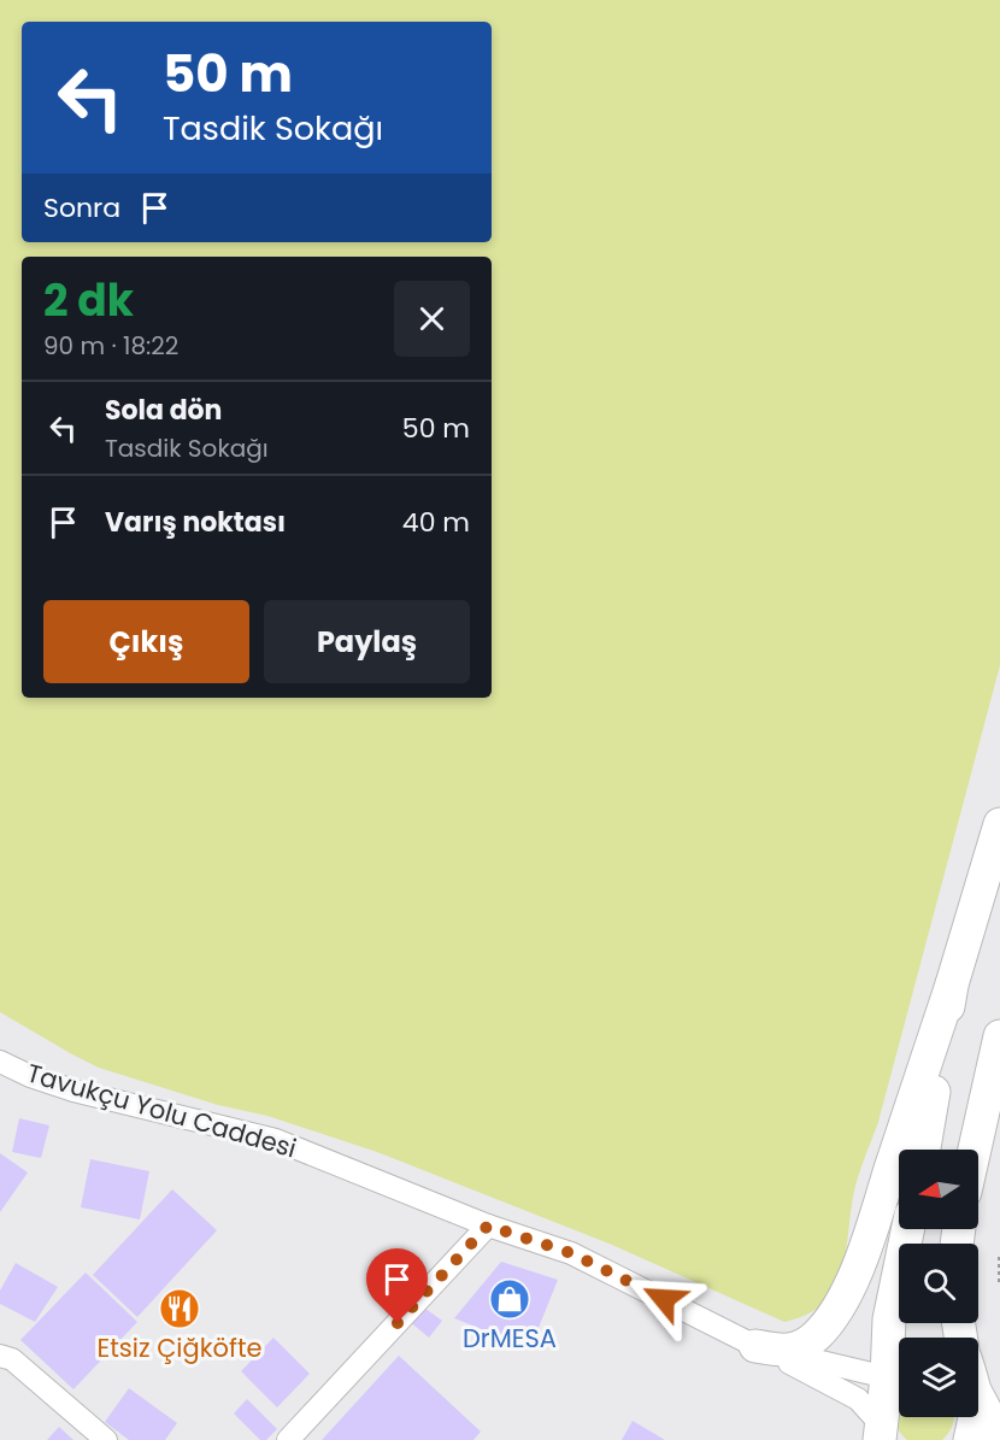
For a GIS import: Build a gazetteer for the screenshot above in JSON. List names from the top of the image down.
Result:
{
  "streets": {
    "street": ["Tavukçu Yolu Caddesi"]
  },
  "places": {
    "shop": ["DrMESA"],
    "restaurant": ["Etsiz Çiğköfte"]
  },
  "north": "left",
  "page": {
    "turn": ["50 m", "Tasdik Sokağı"],
    "then": "Sonra",
    "heading": ["2 dk", "90 m · 18:22"],
    "list": [
      {
        "name": "Sola dön",
        "note": "Tasdik Sokağı",
        "value": "50 m"
      },
      {
        "name": "Varış noktası",
        "value": "40 m"
      }
    ],
    "buttons": ["Çıkış", "Paylaş"]
  }
}
